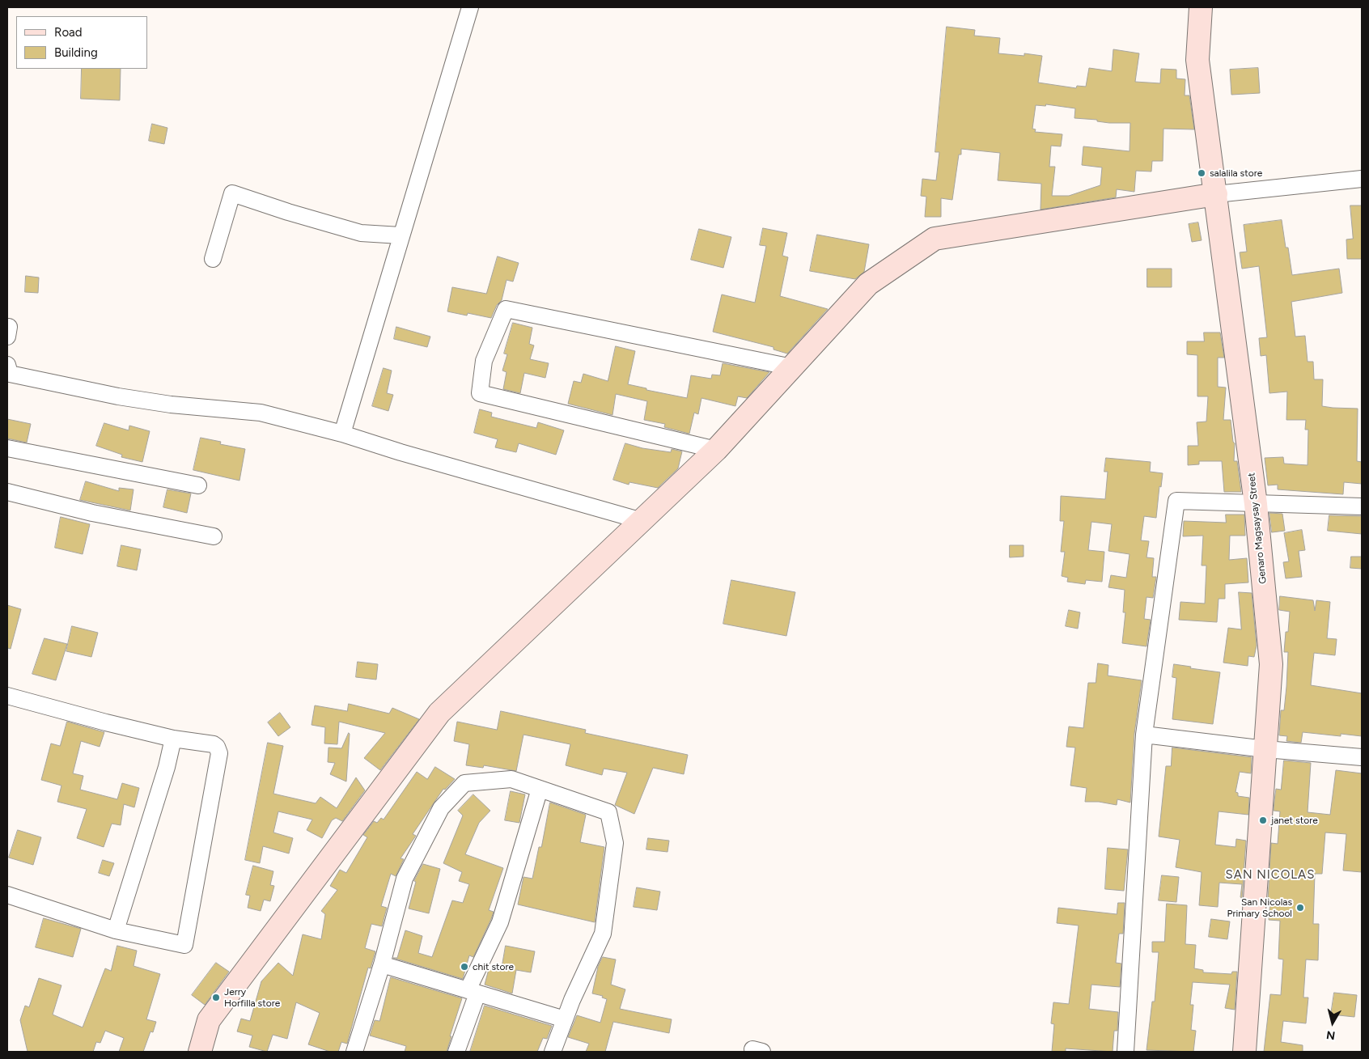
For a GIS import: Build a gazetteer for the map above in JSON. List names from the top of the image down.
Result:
{
  "streets": {
    "street": ["Genaro Magsaysay Street"]
  },
  "districts": ["SAN NICOLAS"],
  "places": [
    "salalila store",
    "janet store",
    "San Nicolas Primary School",
    "chit store",
    "Jerry Horfilla store"
  ],
  "legend": ["Road", "Building"],
  "north": "bottom"
}
